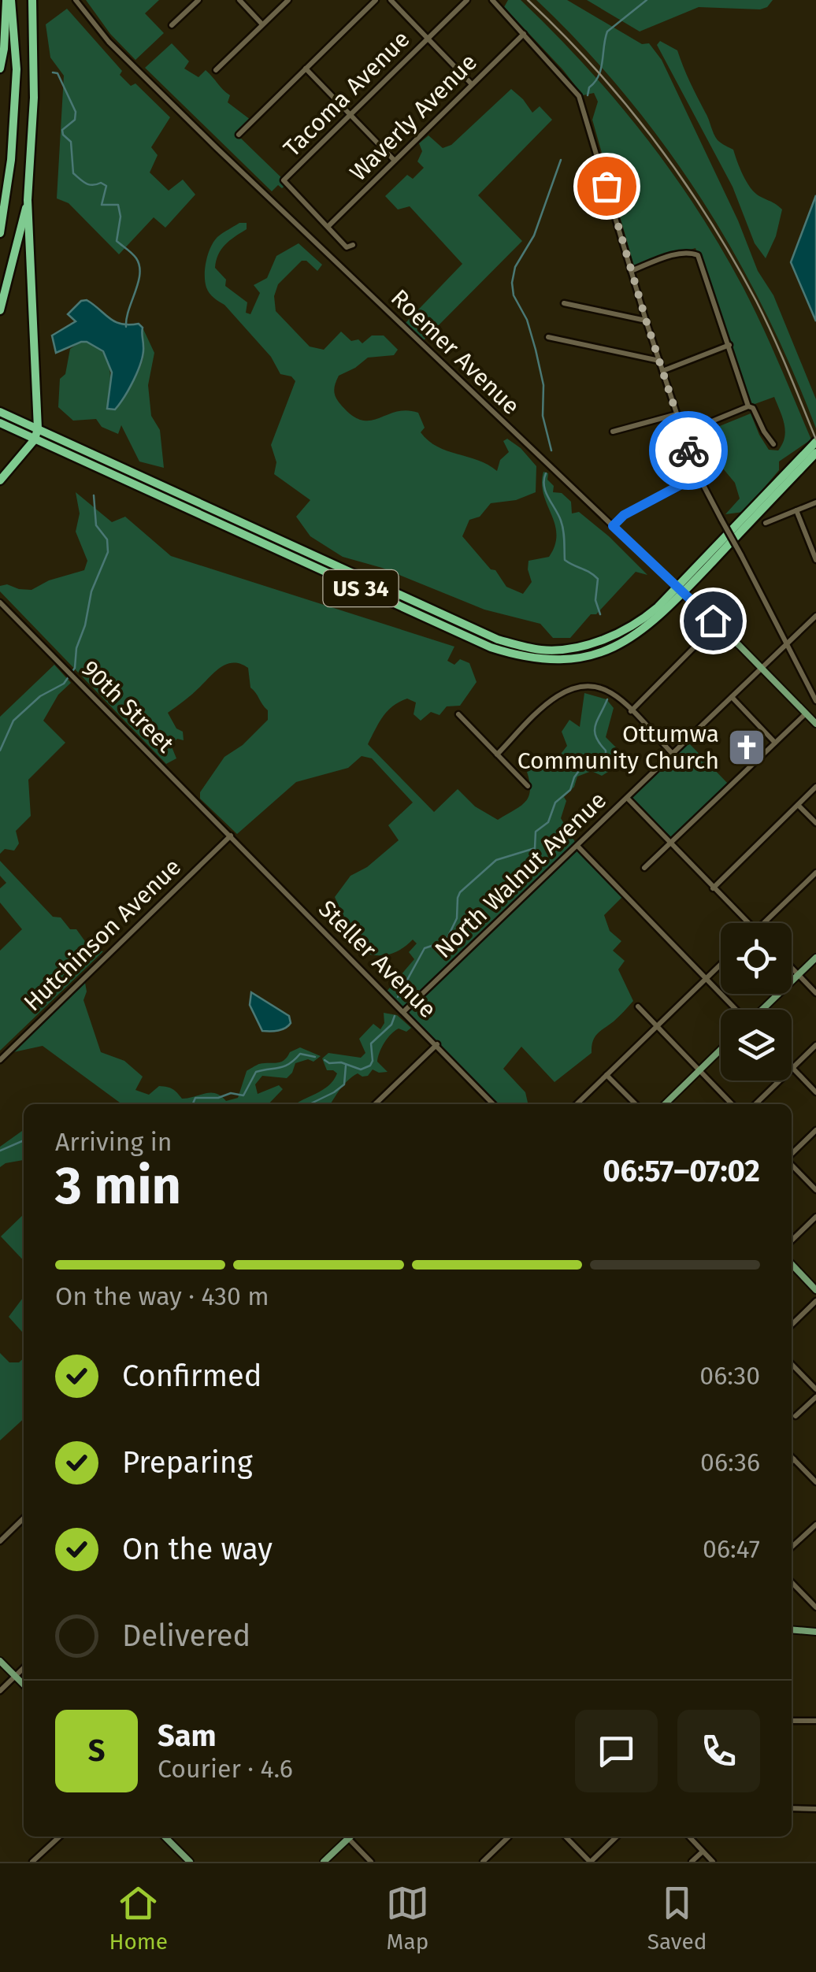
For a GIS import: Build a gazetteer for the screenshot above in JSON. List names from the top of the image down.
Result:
{
  "streets": {
    "highway": ["US 34"],
    "main road": ["Roemer Avenue"],
    "street": [
      "Tacoma Avenue",
      "Waverly Avenue",
      "90th Street",
      "North Walnut Avenue",
      "Hutchinson Avenue",
      "Steller Avenue"
    ]
  },
  "crossings": [
    ["Tacoma Avenue", "Waverly Avenue"],
    ["Roemer Avenue", "US 34"],
    ["Roemer Avenue", "North Walnut Avenue"],
    ["90th Street", "Hutchinson Avenue"],
    ["90th Street", "Steller Avenue"],
    ["North Walnut Avenue", "Steller Avenue"],
    ["Hutchinson Avenue", "Steller Avenue"]
  ],
  "places": {
    "church": ["Ottumwa Community Church"]
  },
  "page": {
    "heading": ["3 min", "Arriving in", "06:57–07:02"],
    "panel": ["Sam", "Courier · 4.6"],
    "bar": "On the way · 430 m",
    "list": [
      ["Confirmed", "06:30"],
      ["Preparing", "06:36"],
      ["On the way", "06:47"],
      "Delivered"
    ],
    "round": "S",
    "tabs": ["Home", "Map", "Saved"]
  }
}
